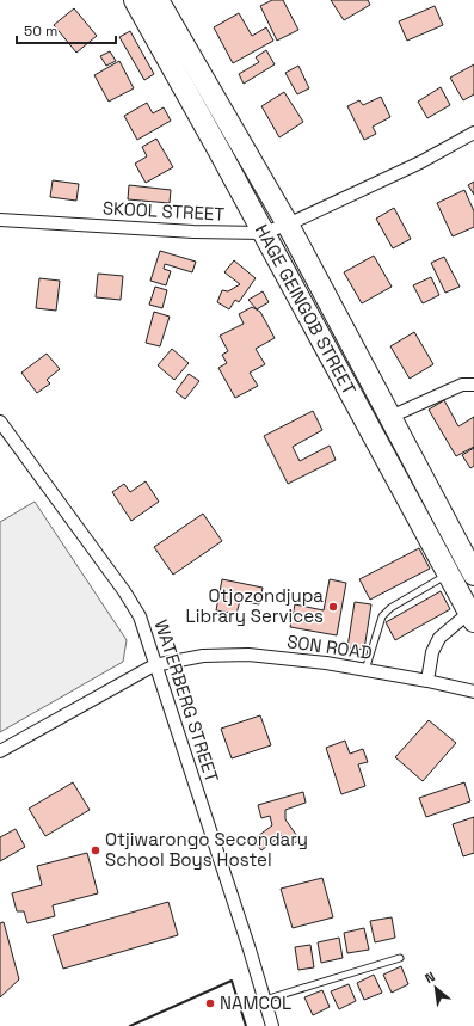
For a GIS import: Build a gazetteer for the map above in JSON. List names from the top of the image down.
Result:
{
  "streets": {
    "highway": ["HAGE GEINGOB STREET"],
    "street": ["SKOOL STREET", "SON ROAD", "WATERBERG STREET"]
  },
  "crossings": [
    ["SKOOL STREET", "HAGE GEINGOB STREET"],
    ["SON ROAD", "WATERBERG STREET"]
  ],
  "places": ["Otjozondjupa Library Services", "Otjiwarongo Secondary School Boys Hostel", "NAMCOL"],
  "scale_bar": "50 m",
  "north": "top left"
}
